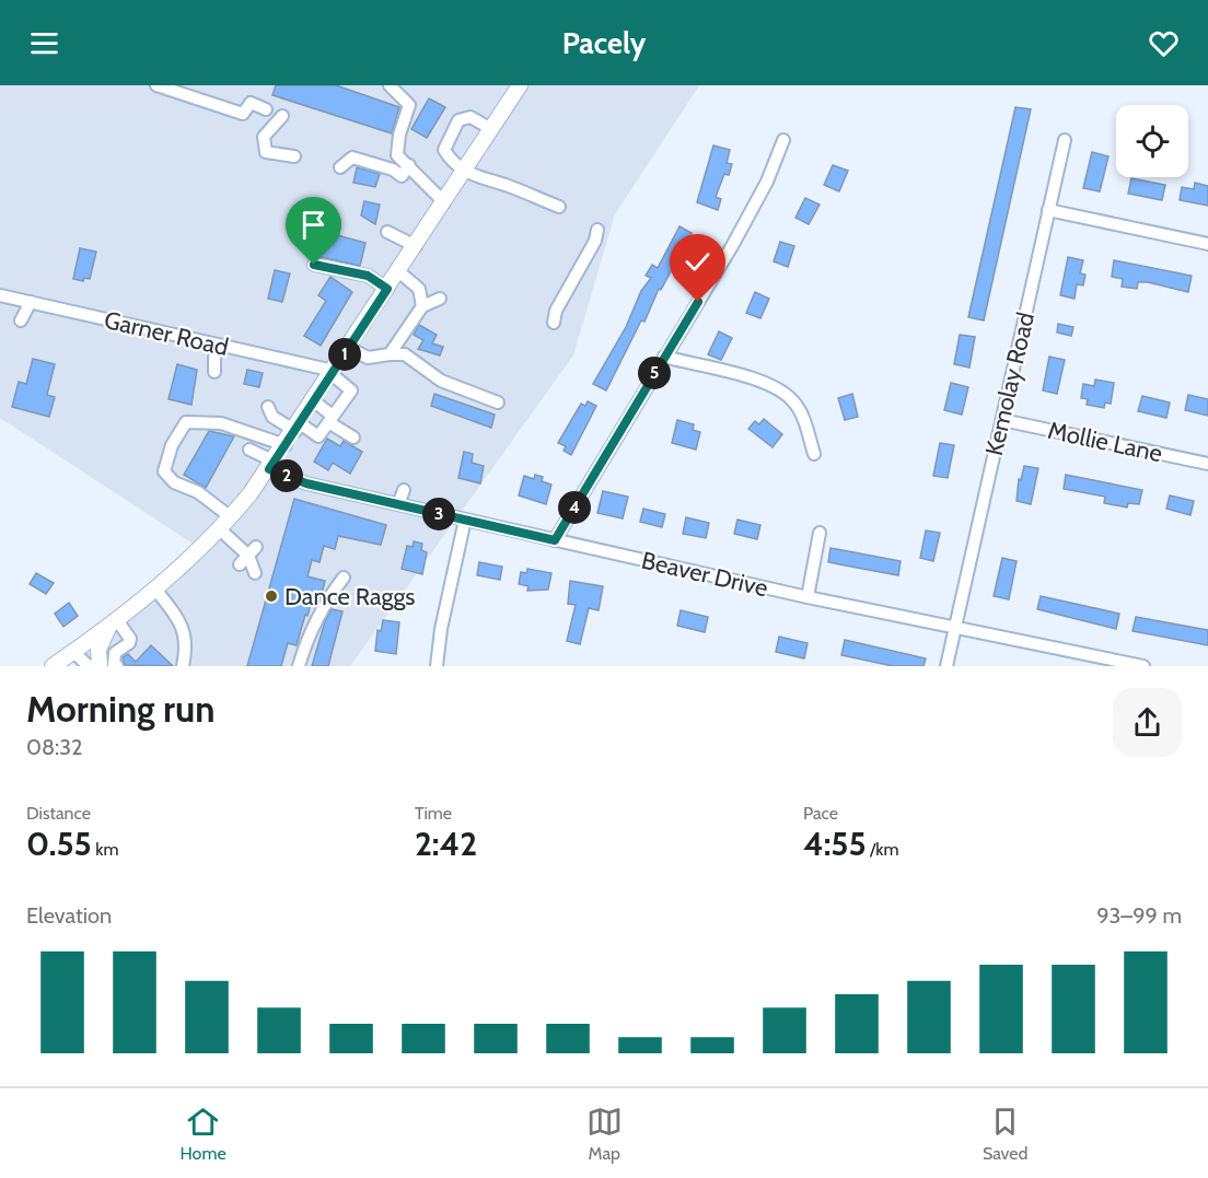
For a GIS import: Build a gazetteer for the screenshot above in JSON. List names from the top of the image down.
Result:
{
  "streets": {
    "street": [
      "Garner Road",
      "Kemolay Road",
      "Mollie Lane",
      "Beaver Drive"
    ]
  },
  "crossings": [
    ["Kemolay Road", "Mollie Lane"],
    ["Kemolay Road", "Beaver Drive"]
  ],
  "places": ["Dance Raggs"],
  "page": {
    "header": "Pacely",
    "pins": [
      "1",
      "5",
      "2",
      "4",
      "3"
    ],
    "heading": ["Morning run", "08:32"],
    "stats": [
      ["Distance", "0.55 km"],
      ["Time", "2:42"],
      ["Pace", "4:55 /km"]
    ],
    "chart": ["Elevation", "93–99 m"],
    "tabs": ["Home", "Map", "Saved"]
  }
}
